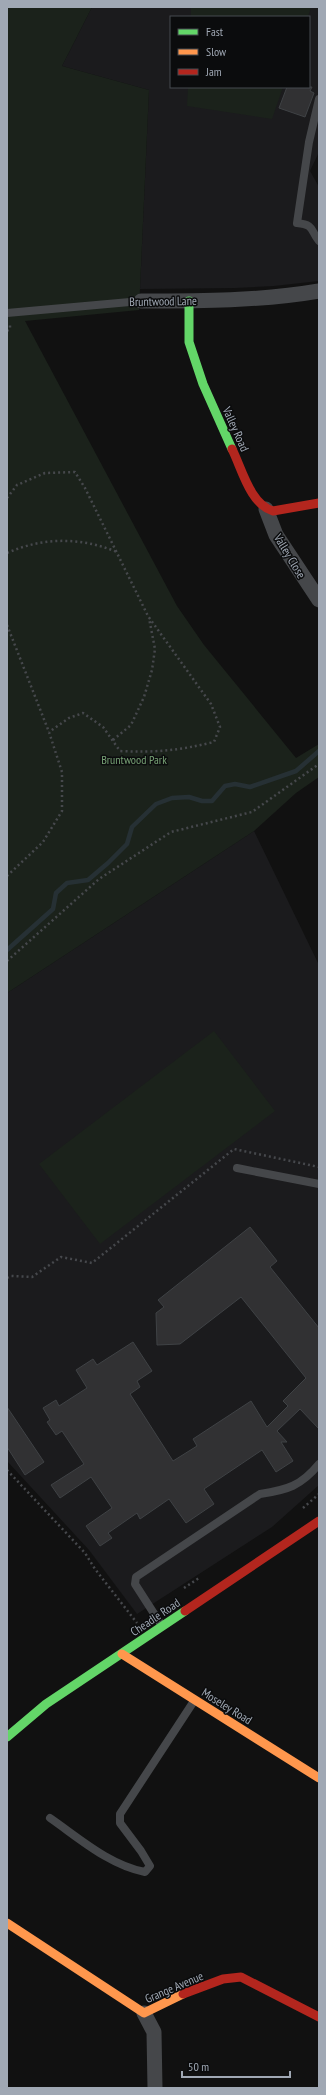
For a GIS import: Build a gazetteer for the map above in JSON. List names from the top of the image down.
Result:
{
  "streets": {
    "street": [
      "Bruntwood Lane",
      "Valley Road",
      "Valley Close",
      "Cheadle Road",
      "Moseley Road",
      "Grange Avenue"
    ]
  },
  "crossings": [
    ["Bruntwood Lane", "Valley Road"],
    ["Valley Road", "Valley Close"],
    ["Cheadle Road", "Moseley Road"]
  ],
  "parks": ["Bruntwood Park"],
  "legend": ["Fast", "Slow", "Jam"],
  "scale_bar": "50 m"
}
